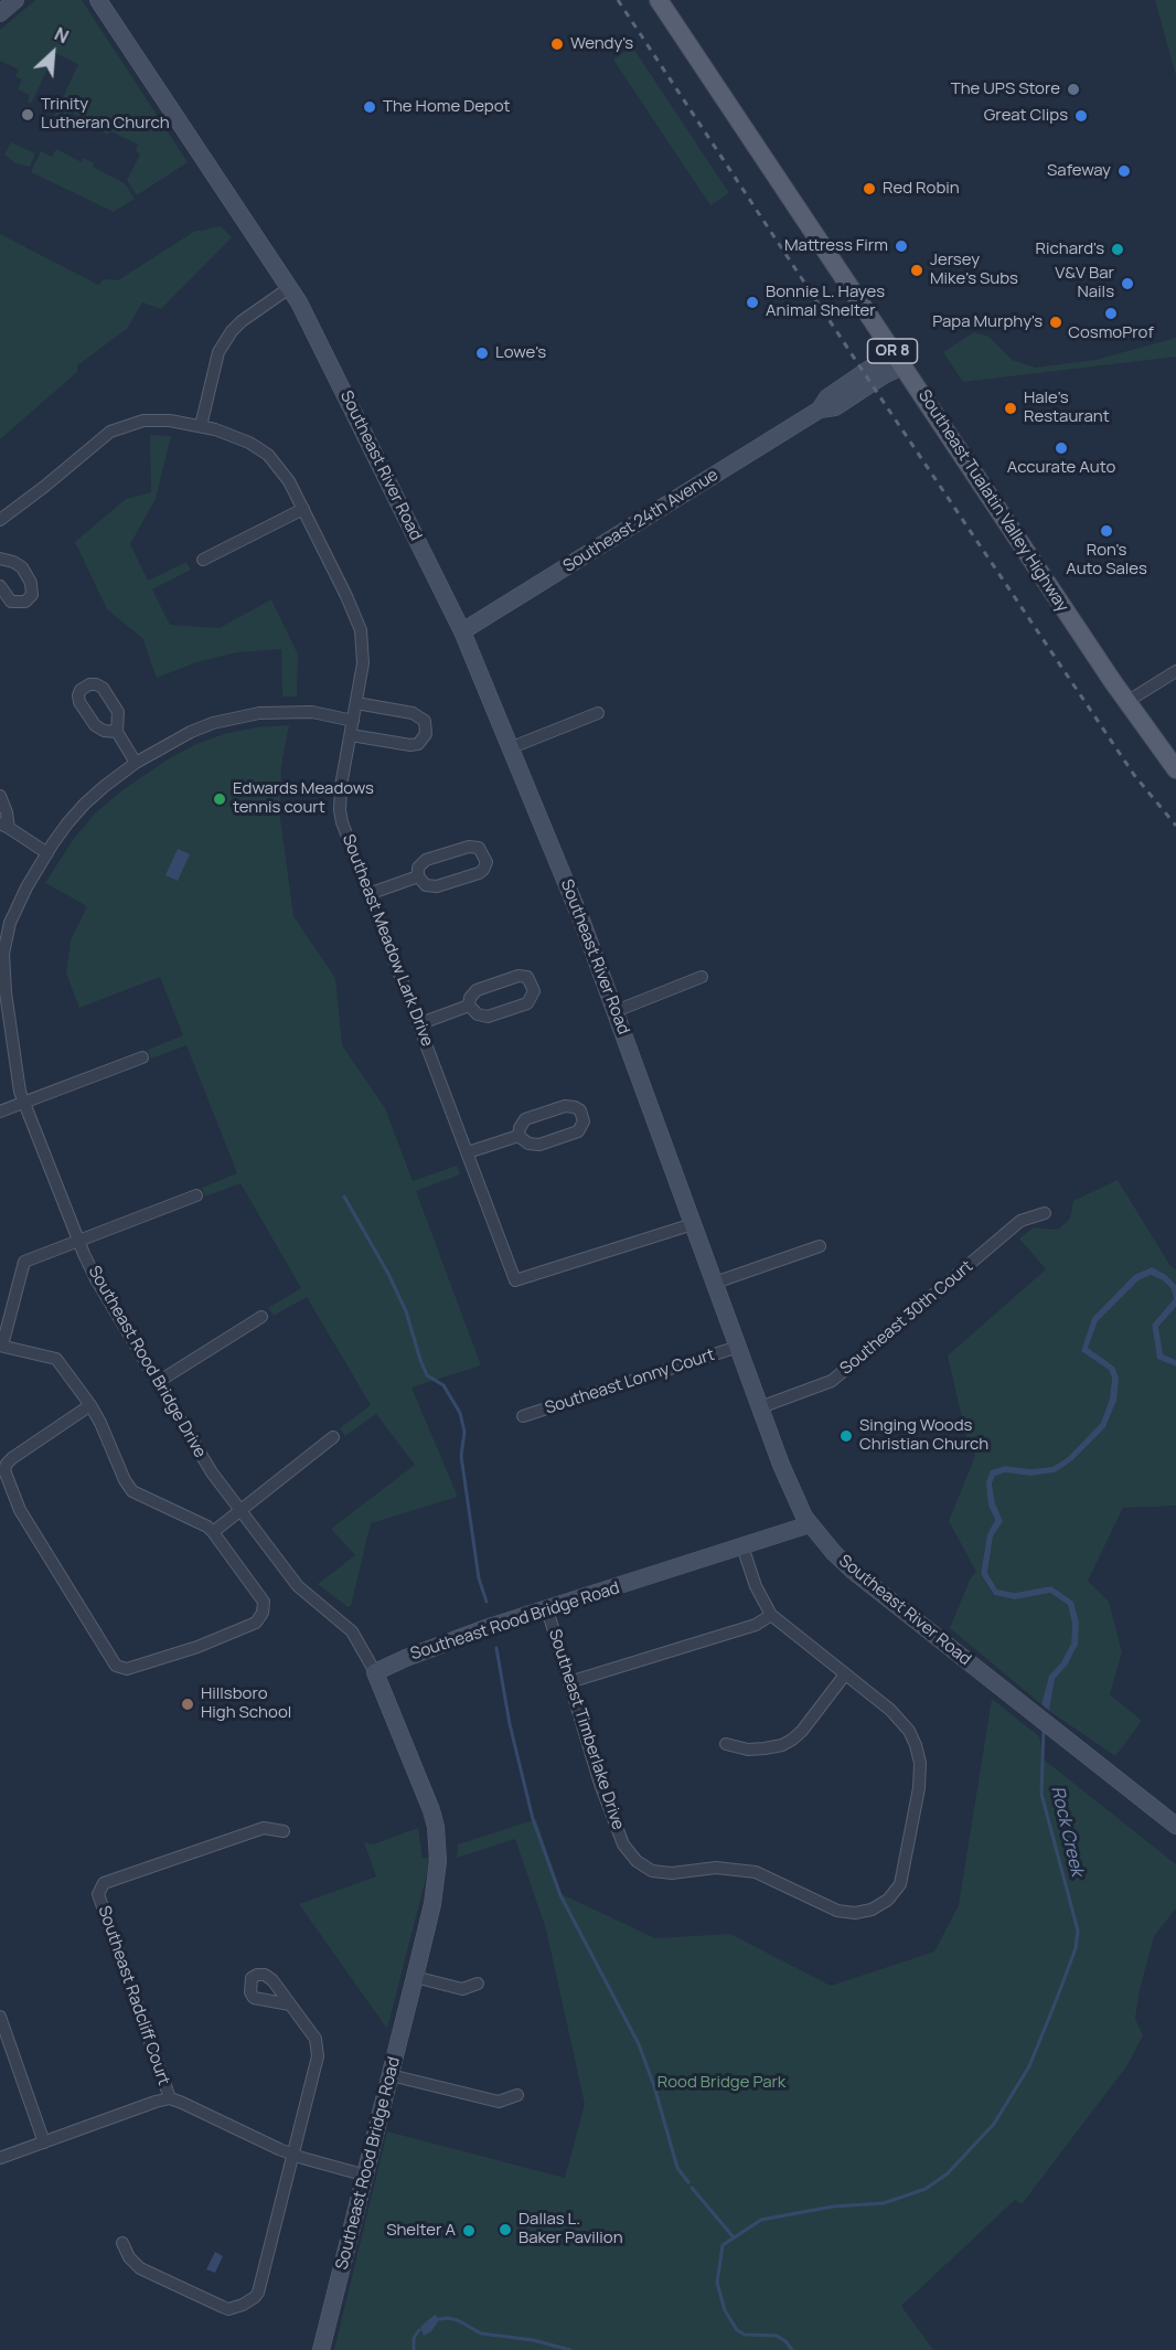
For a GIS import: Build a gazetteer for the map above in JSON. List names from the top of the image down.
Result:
{
  "streets": {
    "main road": [
      "OR 8",
      "Southeast River Road",
      "Southeast Tualatin Valley Highway",
      "Southeast 24th Avenue",
      "Southeast Rood Bridge Road"
    ],
    "street": [
      "Southeast Meadow Lark Drive",
      "Southeast 30th Court",
      "Southeast Rood Bridge Drive",
      "Southeast Lonny Court",
      "Southeast Timberlake Drive",
      "Southeast Radcliff Court"
    ]
  },
  "crossings": [
    ["Southeast River Road", "Southeast 24th Avenue"],
    ["Southeast River Road", "Southeast Meadow Lark Drive"],
    ["Southeast River Road", "Southeast 30th Court"],
    ["Southeast River Road", "Southeast Lonny Court"],
    ["Southeast River Road", "Southeast Rood Bridge Road"],
    ["Southeast Tualatin Valley Highway", "Southeast 24th Avenue"],
    ["Southeast Meadow Lark Drive", "Southeast Rood Bridge Drive"],
    ["Southeast Rood Bridge Drive", "Southeast Rood Bridge Road"],
    ["Southeast Rood Bridge Road", "Southeast Timberlake Drive"]
  ],
  "water": ["Rock Creek"],
  "parks": ["Rood Bridge Park"],
  "places": [
    "Wendy's",
    "The UPS Store",
    "The Home Depot",
    "Trinity Lutheran Church",
    "Great Clips",
    "Safeway",
    "Red Robin",
    "Mattress Firm",
    "Richard's",
    "Jersey Mike's Subs",
    "V&V Bar Nails",
    "Bonnie L. Hayes Animal Shelter",
    "CosmoProf",
    "Papa Murphy's",
    "Lowe's",
    "Hale's Restaurant",
    "Accurate Auto",
    "Ron's Auto Sales",
    "Edwards Meadows tennis court",
    "Singing Woods Christian Church",
    "Hillsboro High School",
    "Dallas L. Baker Pavilion",
    "Shelter A"
  ],
  "north": "top right"
}
